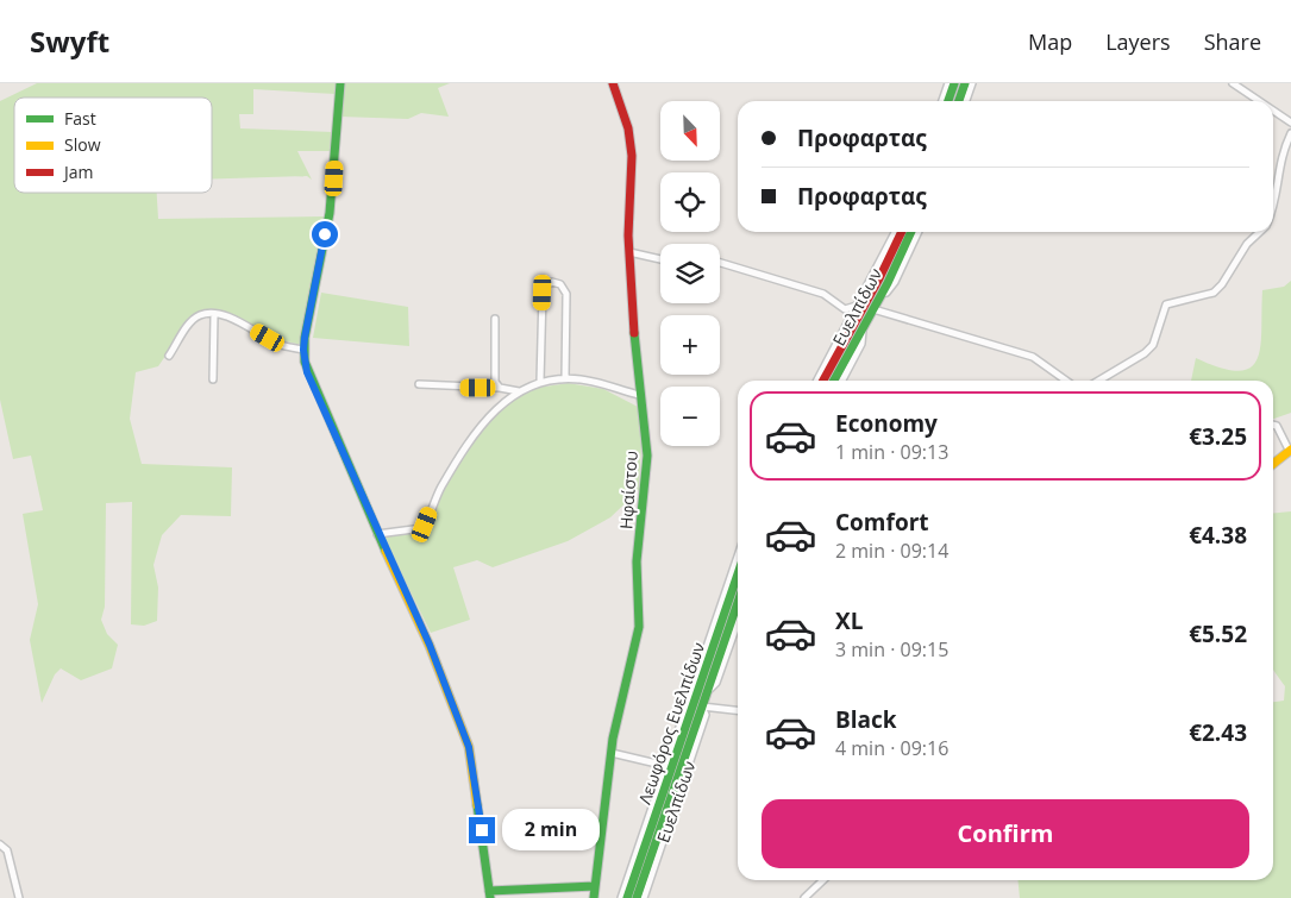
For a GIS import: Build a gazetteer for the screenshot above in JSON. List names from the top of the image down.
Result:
{
  "streets": {
    "street": ["Ευελπίδων", "Ηφαίστου", "Λεωφόρος Ευελπίδων"]
  },
  "crossings": [
    ["Ευελπίδων", "Λεωφόρος Ευελπίδων"]
  ],
  "legend": ["Fast", "Slow", "Jam"],
  "north": "bottom right",
  "page": {
    "header": "Swyft",
    "nav": ["Map", "Layers", "Share"],
    "map_buttons": ["+", "−"],
    "banner": ["Προφαρτας", "Προφαρτας"],
    "list": [
      {
        "name": "Economy",
        "note": "1 min · 09:13",
        "value": "€3.25"
      },
      {
        "name": "Comfort",
        "note": "2 min · 09:14",
        "value": "€4.38"
      },
      {
        "name": "XL",
        "note": "3 min · 09:15",
        "value": "€5.52"
      },
      {
        "name": "Black",
        "note": "4 min · 09:16",
        "value": "€2.43"
      }
    ],
    "buttons": "Confirm",
    "bubble": "2 min"
  }
}
